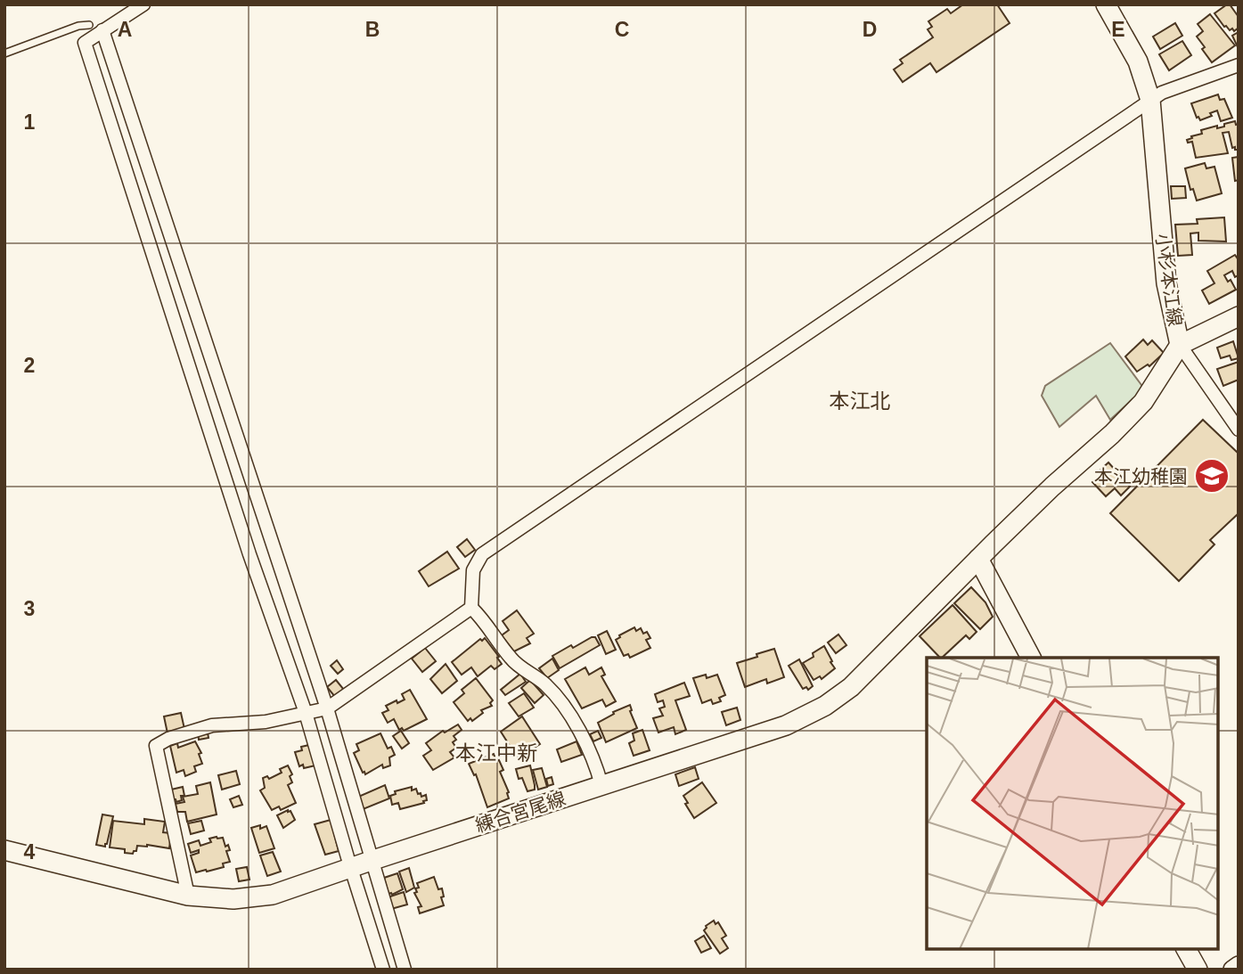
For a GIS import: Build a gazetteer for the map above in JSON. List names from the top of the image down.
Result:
{
  "streets": {
    "main road": ["小杉本江線", "練合宮尾線"]
  },
  "crossings": [
    ["小杉本江線", "練合宮尾線"]
  ],
  "districts": ["本江北", "本江中新"],
  "places": {
    "school or university": ["本江幼稚園"]
  },
  "grid": {
    "columns": [
      "A",
      "B",
      "C",
      "D",
      "E"
    ],
    "rows": [
      "1",
      "2",
      "3",
      "4"
    ]
  }
}
